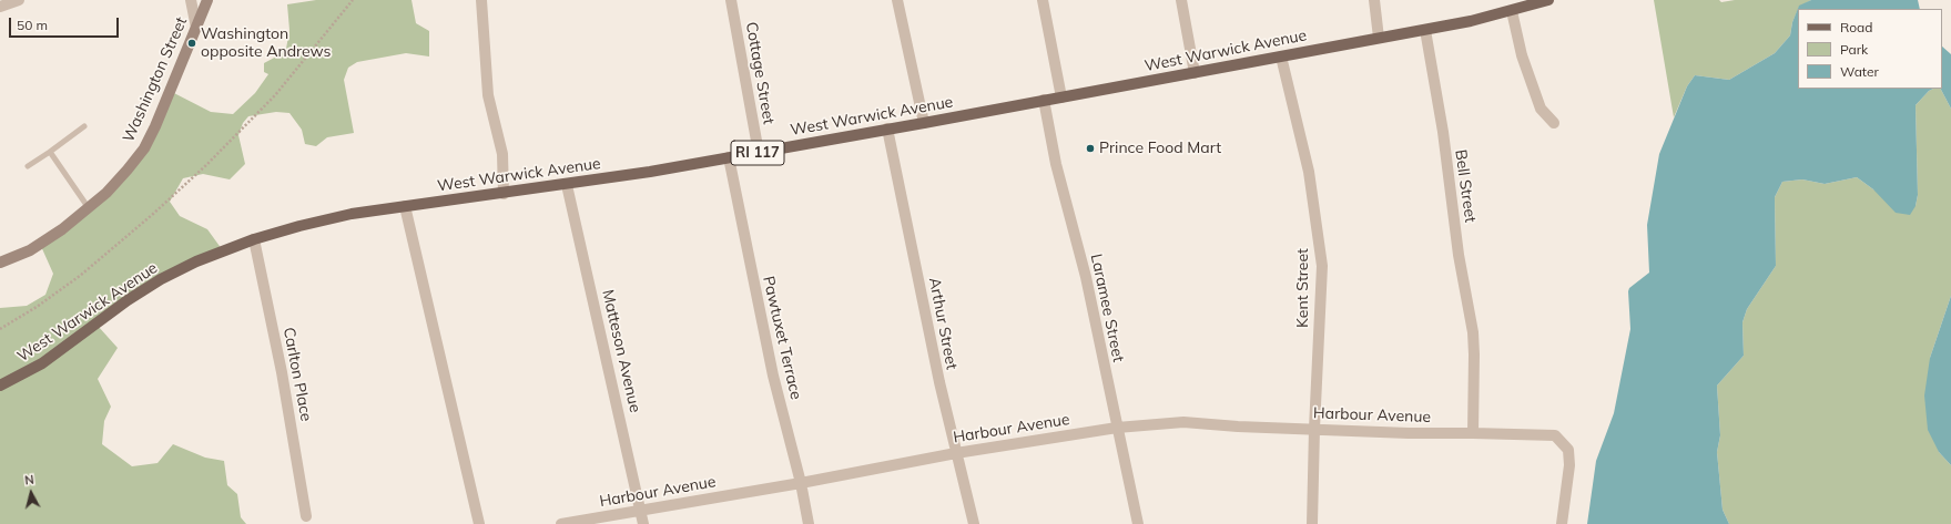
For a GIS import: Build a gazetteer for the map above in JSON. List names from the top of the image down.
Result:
{
  "streets": {
    "main road": ["West Warwick Avenue", "Washington Street", "RI 117"],
    "street": [
      "Cottage Street",
      "Bell Street",
      "Kent Street",
      "Laramee Street",
      "Arthur Street",
      "Pawtuxet Terrace",
      "Matteson Avenue",
      "Carlton Place",
      "Harbour Avenue"
    ]
  },
  "crossings": [
    ["West Warwick Avenue", "Cottage Street"],
    ["West Warwick Avenue", "Bell Street"],
    ["West Warwick Avenue", "Kent Street"],
    ["West Warwick Avenue", "Laramee Street"],
    ["West Warwick Avenue", "Arthur Street"],
    ["West Warwick Avenue", "Pawtuxet Terrace"],
    ["West Warwick Avenue", "Matteson Avenue"],
    ["West Warwick Avenue", "Carlton Place"],
    ["Bell Street", "Harbour Avenue"],
    ["Kent Street", "Harbour Avenue"],
    ["Laramee Street", "Harbour Avenue"],
    ["Arthur Street", "Harbour Avenue"],
    ["Pawtuxet Terrace", "Harbour Avenue"],
    ["Matteson Avenue", "Harbour Avenue"]
  ],
  "places": ["Washington opposite Andrews", "Prince Food Mart"],
  "legend": ["Road", "Park", "Water"],
  "scale_bar": "50 m",
  "north": "top"
}
